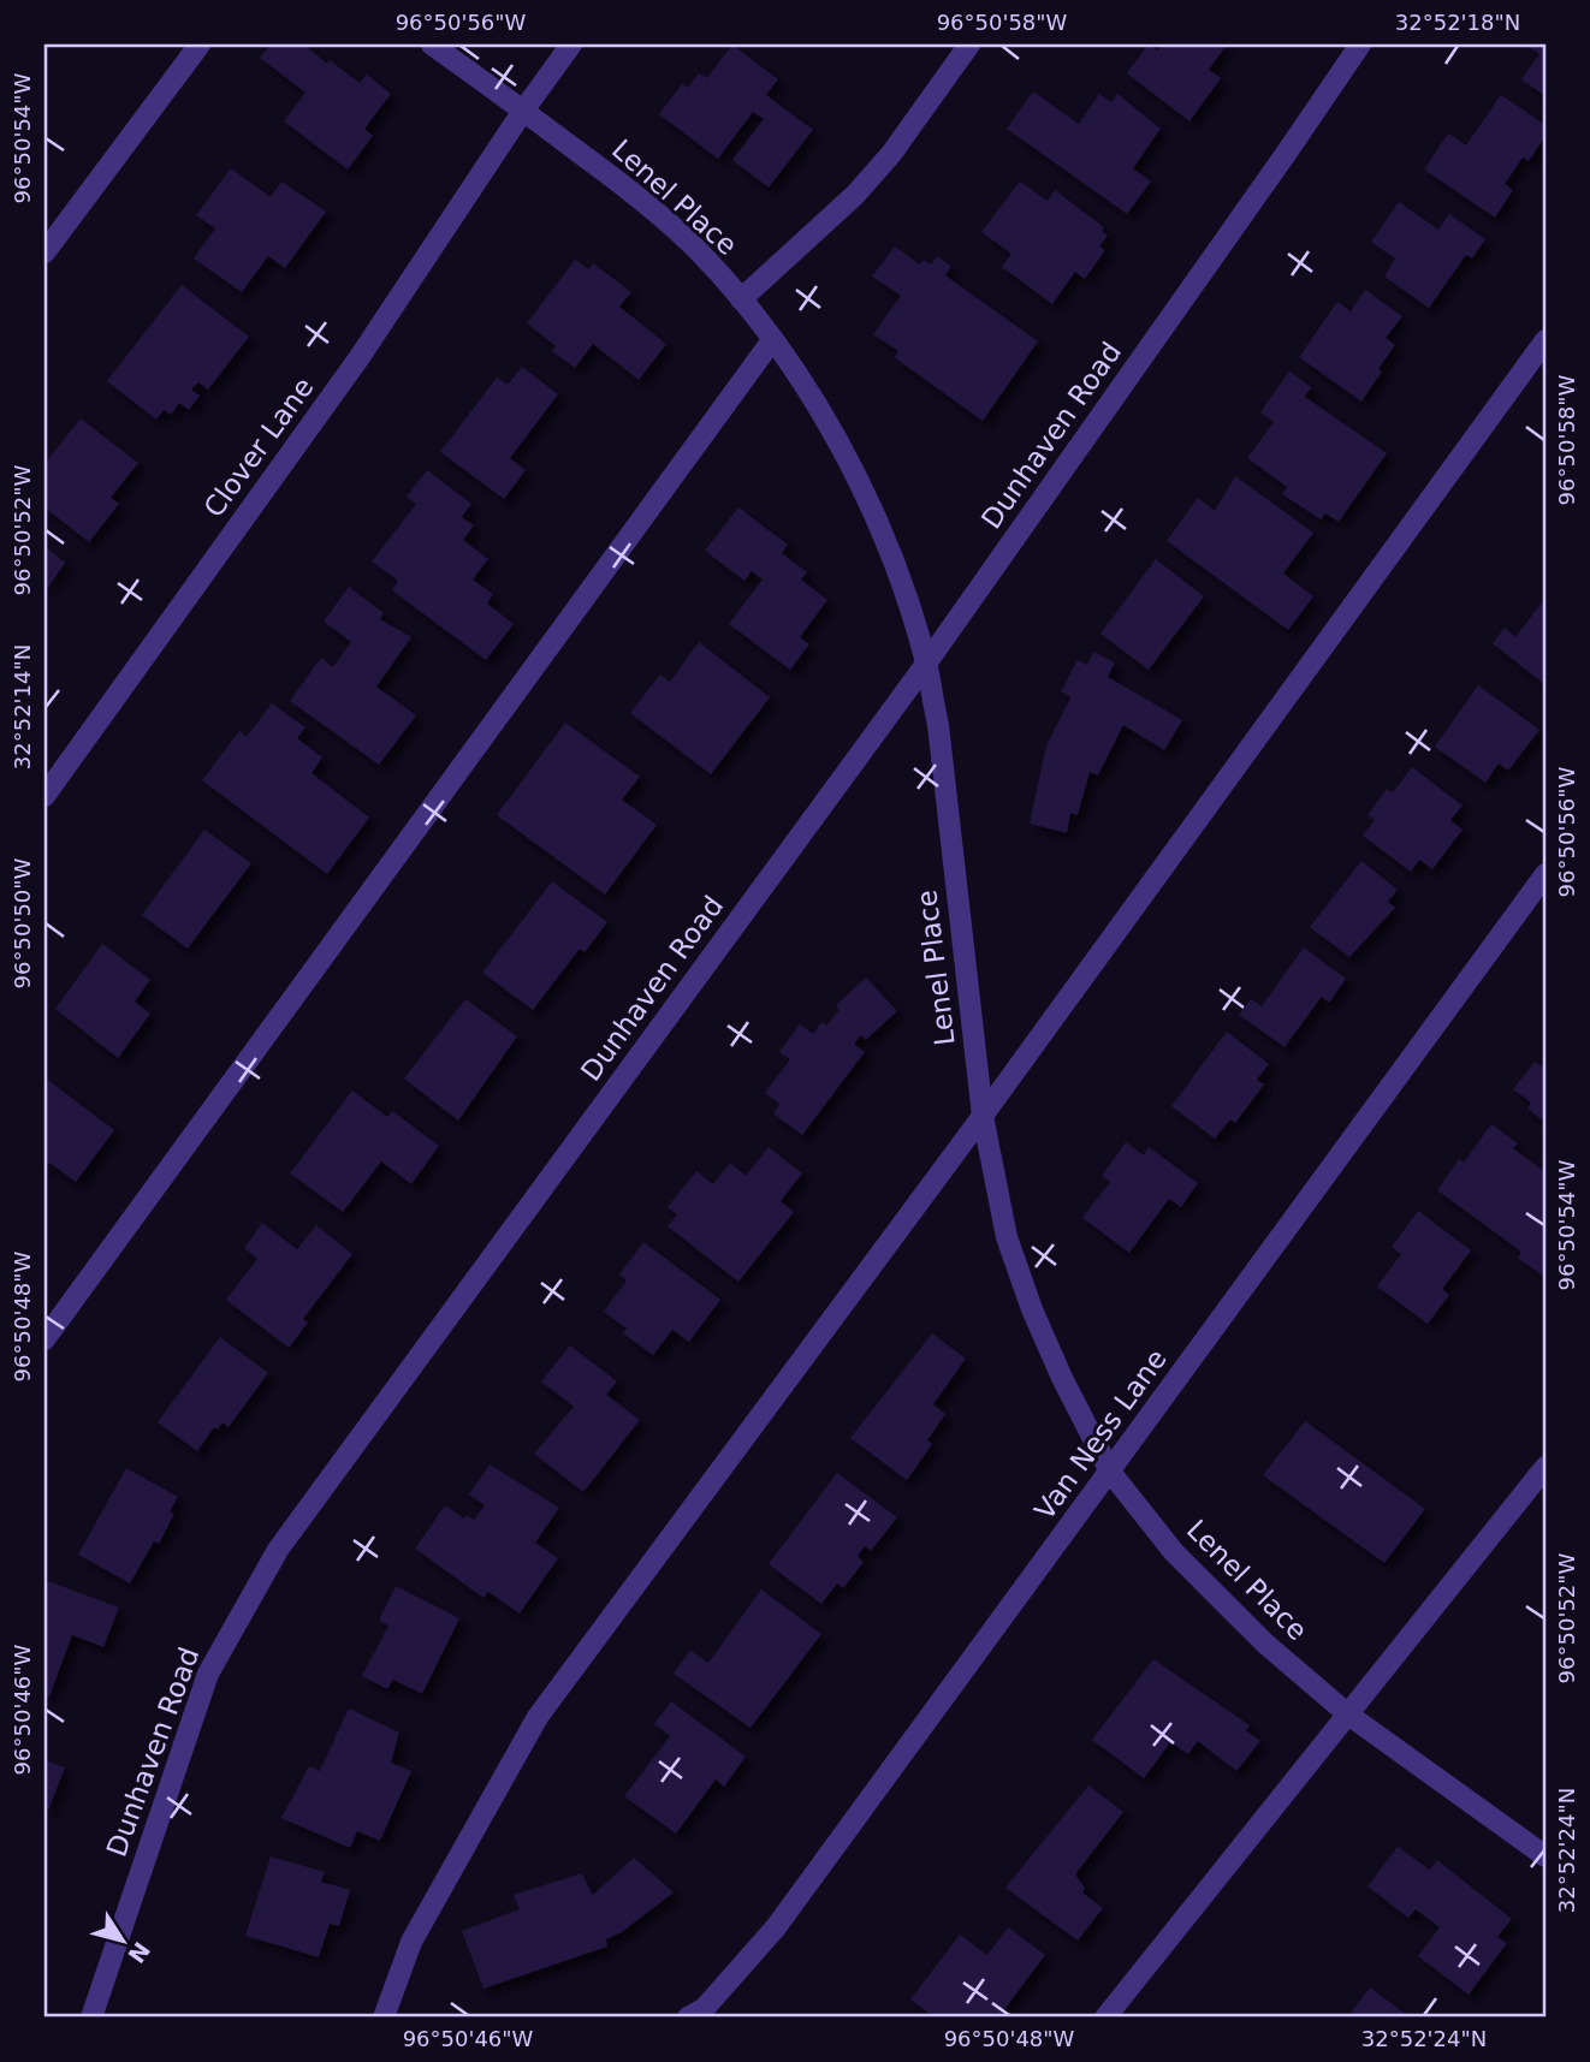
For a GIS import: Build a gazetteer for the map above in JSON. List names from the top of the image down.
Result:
{
  "streets": {
    "street": [
      "Lenel Place",
      "Dunhaven Road",
      "Clover Lane",
      "Van Ness Lane"
    ]
  },
  "crossings": [
    ["Lenel Place", "Dunhaven Road"],
    ["Lenel Place", "Clover Lane"],
    ["Lenel Place", "Van Ness Lane"]
  ],
  "north": "bottom right",
  "coordinates": [
    "96°50'56\"W",
    "96°50'58\"W",
    "32°52'18\"N",
    "96°50'54\"W",
    "96°50'52\"W",
    "32°52'14\"N",
    "96°50'50\"W",
    "96°50'48\"W",
    "96°50'46\"W",
    "32°52'24\"N"
  ]
}
